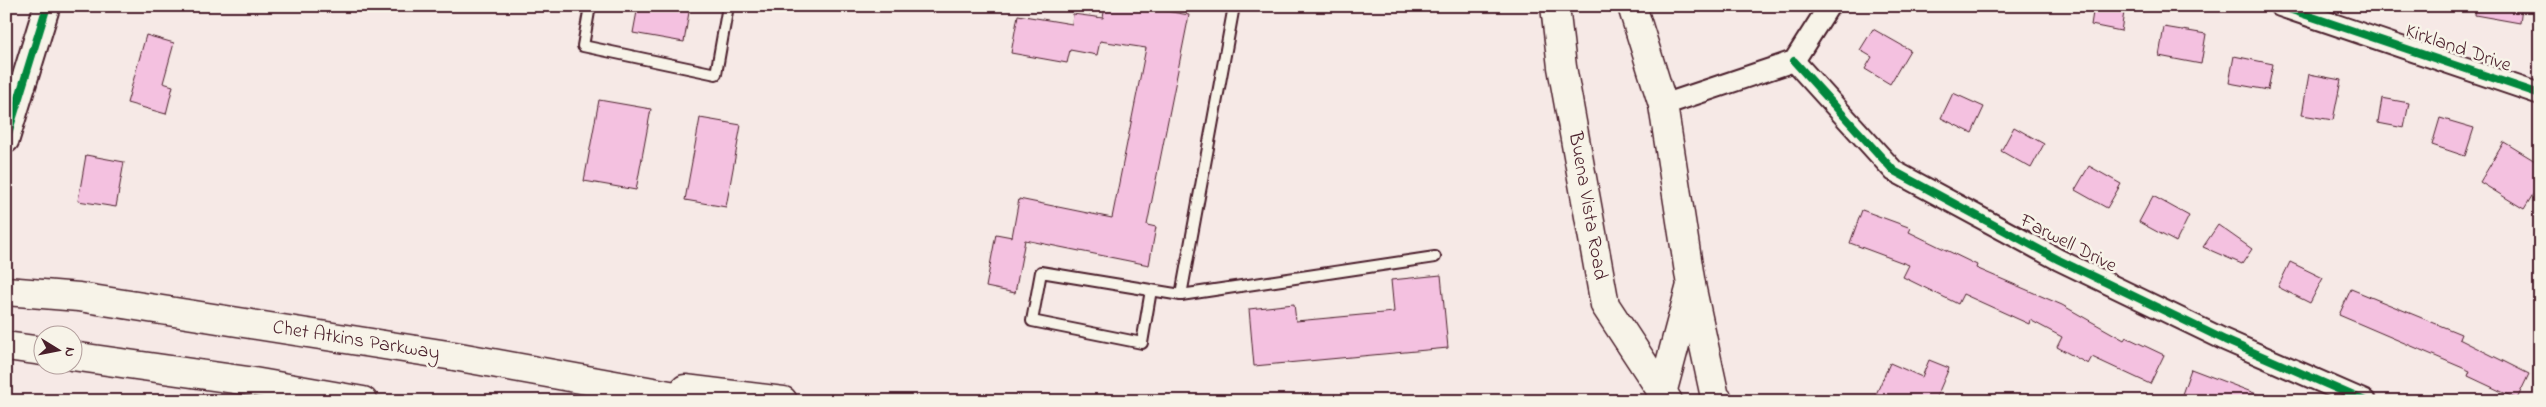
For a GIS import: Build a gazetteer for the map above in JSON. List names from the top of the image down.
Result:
{
  "streets": {
    "main road": ["Buena Vista Road", "Chet Atkins Parkway"],
    "street": ["Kirkland Drive", "Farwell Drive"]
  },
  "north": "right"
}
